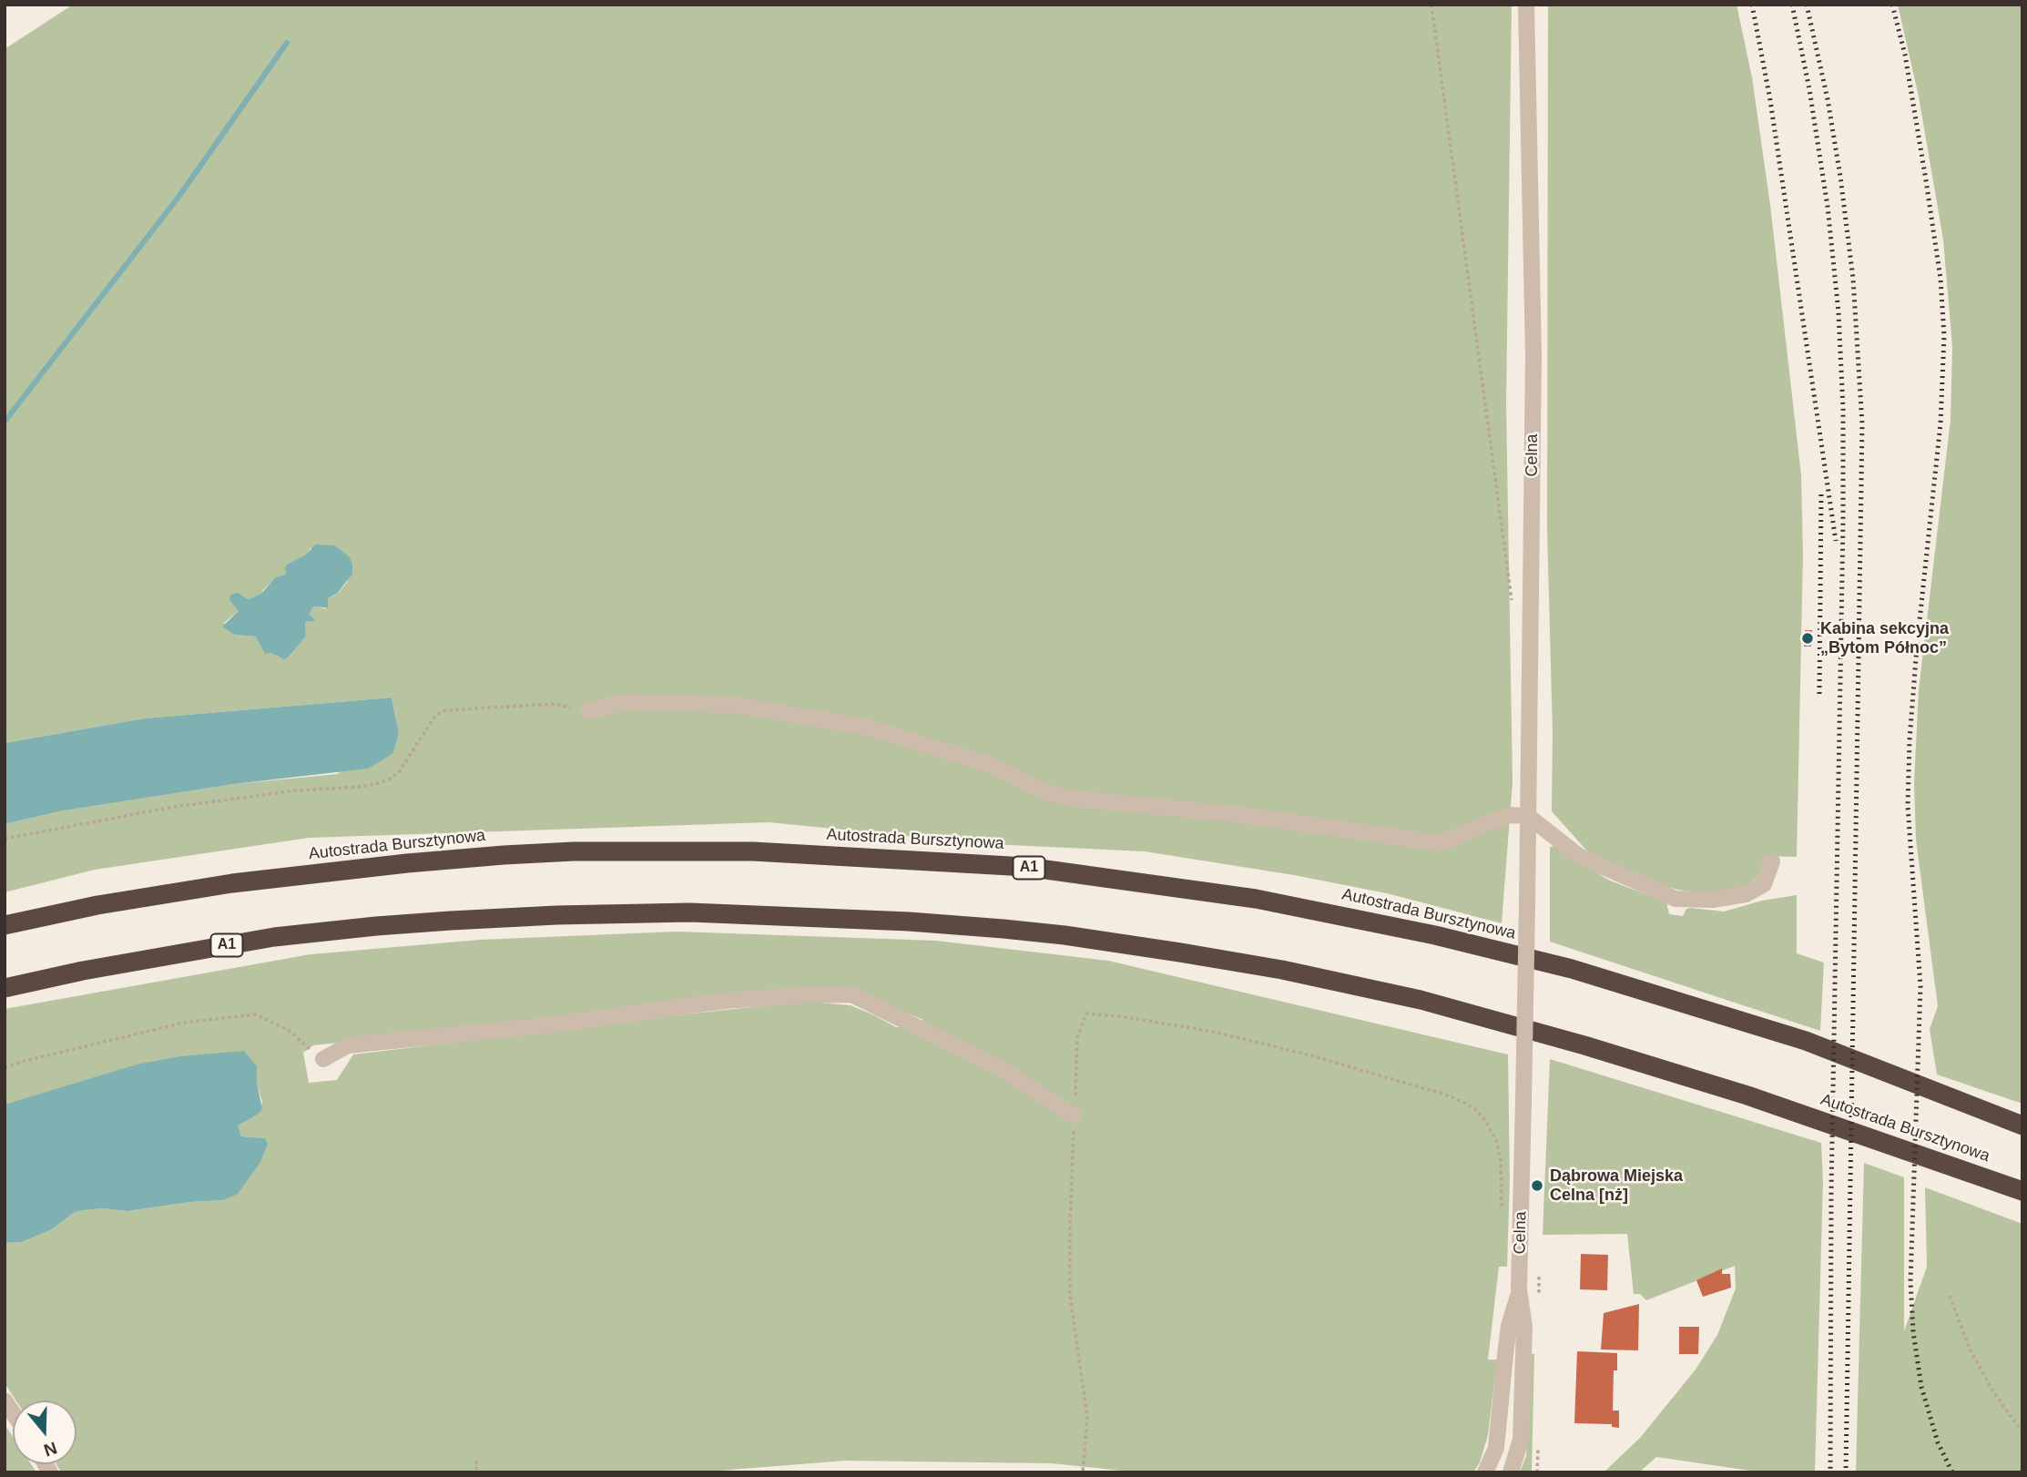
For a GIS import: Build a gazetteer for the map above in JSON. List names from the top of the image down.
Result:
{
  "streets": {
    "highway": ["Autostrada Bursztynowa", "A1"],
    "street": ["Celna"]
  },
  "places": ["Kabina sekcyjna „Bytom Północ”", "Dąbrowa Miejska Celna [nż]"],
  "north": "bottom"
}
